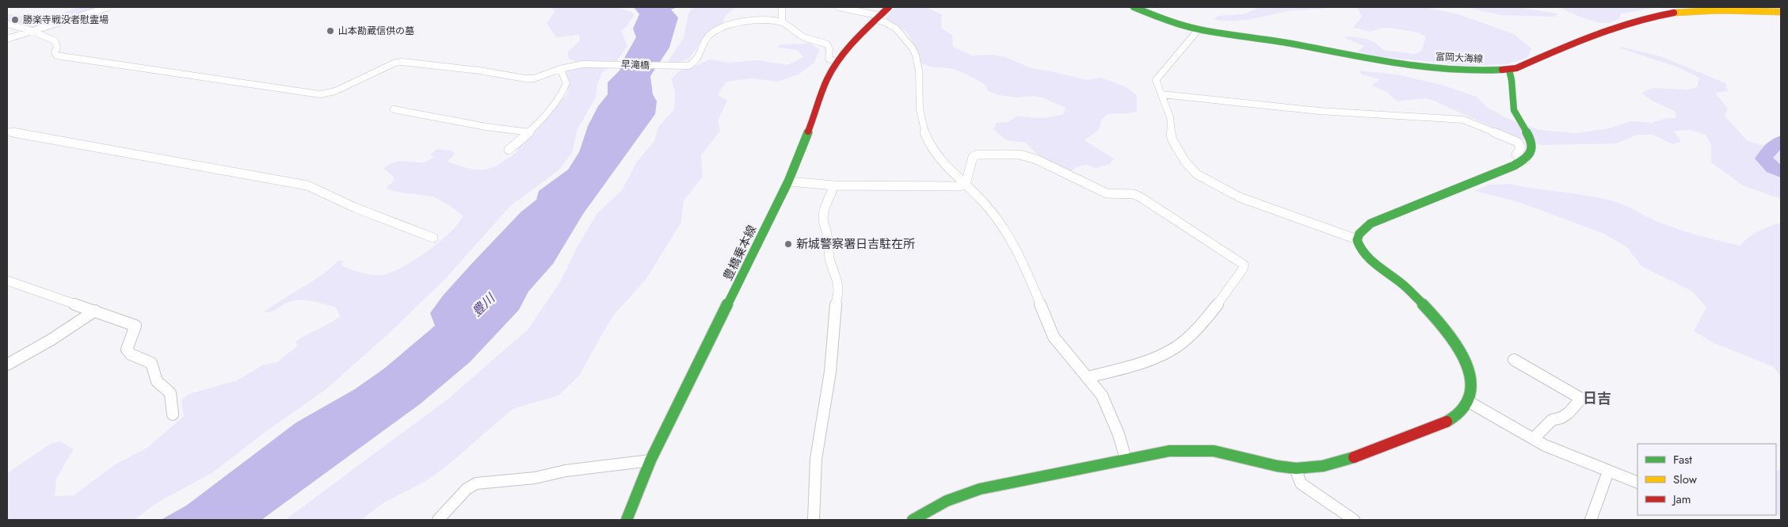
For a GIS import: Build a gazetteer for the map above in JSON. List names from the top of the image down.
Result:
{
  "streets": {
    "main road": ["富岡大海線", "豊橋乗本線"],
    "street": ["早滝橋"]
  },
  "districts": ["日吉"],
  "water": ["豊川"],
  "places": ["勝楽寺戦没者慰霊場", "山本勘蔵信供の墓", "新城警察署日吉駐在所"],
  "legend": ["Fast", "Slow", "Jam"]
}
